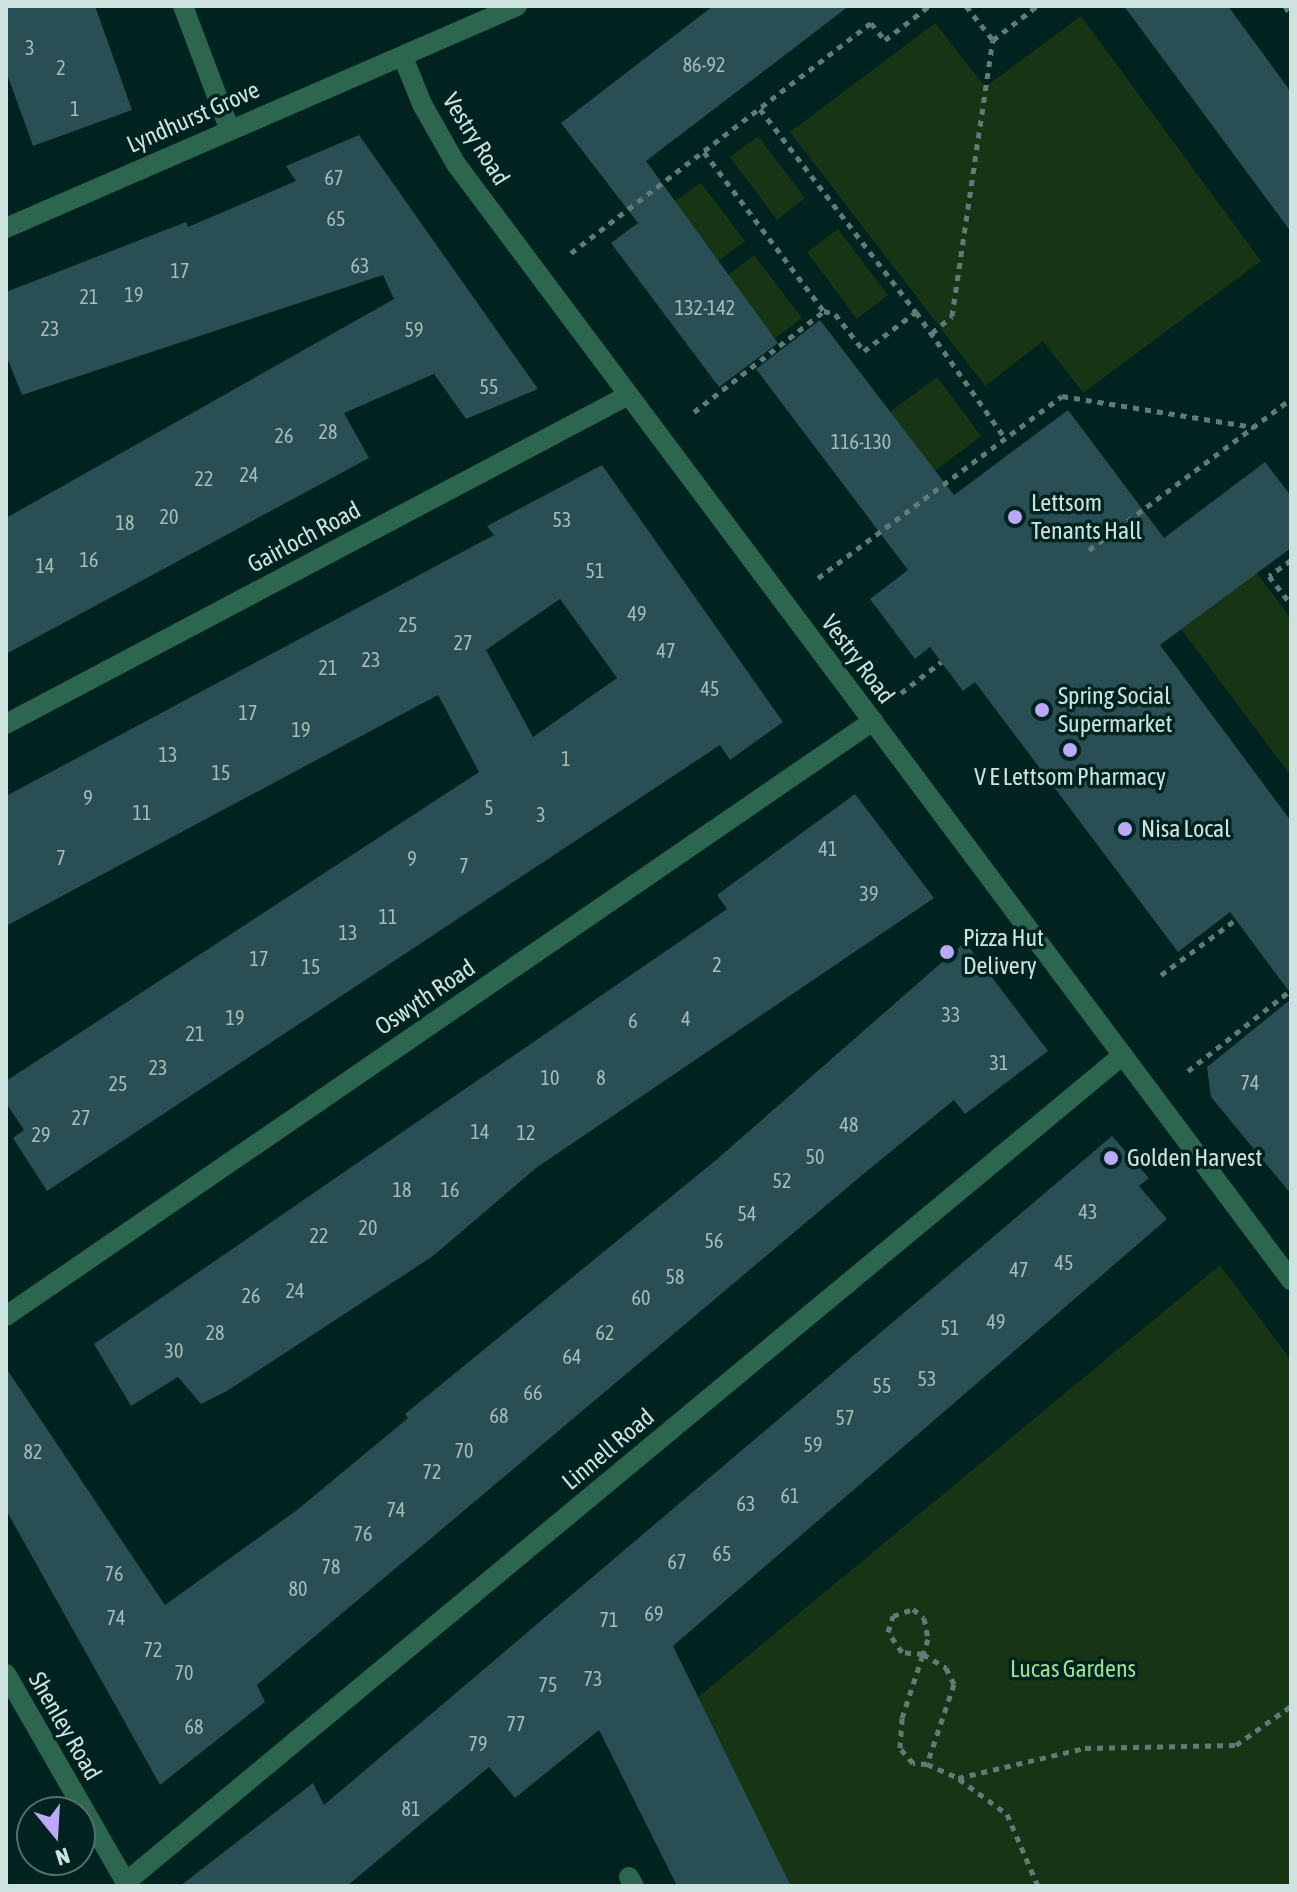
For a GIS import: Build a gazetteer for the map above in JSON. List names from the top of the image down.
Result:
{
  "streets": {
    "street": [
      "Lyndhurst Grove",
      "Vestry Road",
      "Gairloch Road",
      "Oswyth Road",
      "Linnell Road",
      "Shenley Road"
    ]
  },
  "crossings": [
    ["Lyndhurst Grove", "Vestry Road"],
    ["Vestry Road", "Gairloch Road"],
    ["Vestry Road", "Oswyth Road"],
    ["Vestry Road", "Linnell Road"],
    ["Linnell Road", "Shenley Road"]
  ],
  "parks": ["Lucas Gardens"],
  "places": [
    "Lettsom Tenants Hall",
    "Spring Social Supermarket",
    "V E Lettsom Pharmacy",
    "Nisa Local",
    "Pizza Hut Delivery",
    "Golden Harvest"
  ],
  "house_numbers": [
    "3",
    "86-92",
    "2",
    "1",
    "67",
    "65",
    "63",
    "17",
    "19",
    "21",
    "132-142",
    "23",
    "59",
    "55",
    "28",
    "26",
    "116-130",
    "24",
    "22",
    "20",
    "53",
    "18",
    "16",
    "14",
    "51",
    "49",
    "25",
    "27",
    "47",
    "23",
    "21",
    "45",
    "17",
    "19",
    "13",
    "1",
    "15",
    "9",
    "5",
    "11",
    "3",
    "41",
    "7",
    "9",
    "7",
    "39",
    "11",
    "13",
    "17",
    "2",
    "15",
    "33",
    "19",
    "4",
    "6",
    "21",
    "31",
    "23",
    "10",
    "8",
    "74",
    "25",
    "27",
    "48",
    "14",
    "12",
    "29",
    "50",
    "52",
    "18",
    "16",
    "43",
    "54",
    "20",
    "22",
    "56",
    "45",
    "47",
    "58",
    "24",
    "26",
    "60",
    "49",
    "51",
    "28",
    "62",
    "30",
    "64",
    "53",
    "55",
    "66",
    "68",
    "57",
    "59",
    "70",
    "82",
    "72",
    "61",
    "63",
    "74",
    "76",
    "65",
    "67",
    "78",
    "76",
    "80",
    "69",
    "74",
    "71",
    "72",
    "70",
    "73",
    "75",
    "77",
    "68",
    "79",
    "81"
  ],
  "north": "bottom"
}
